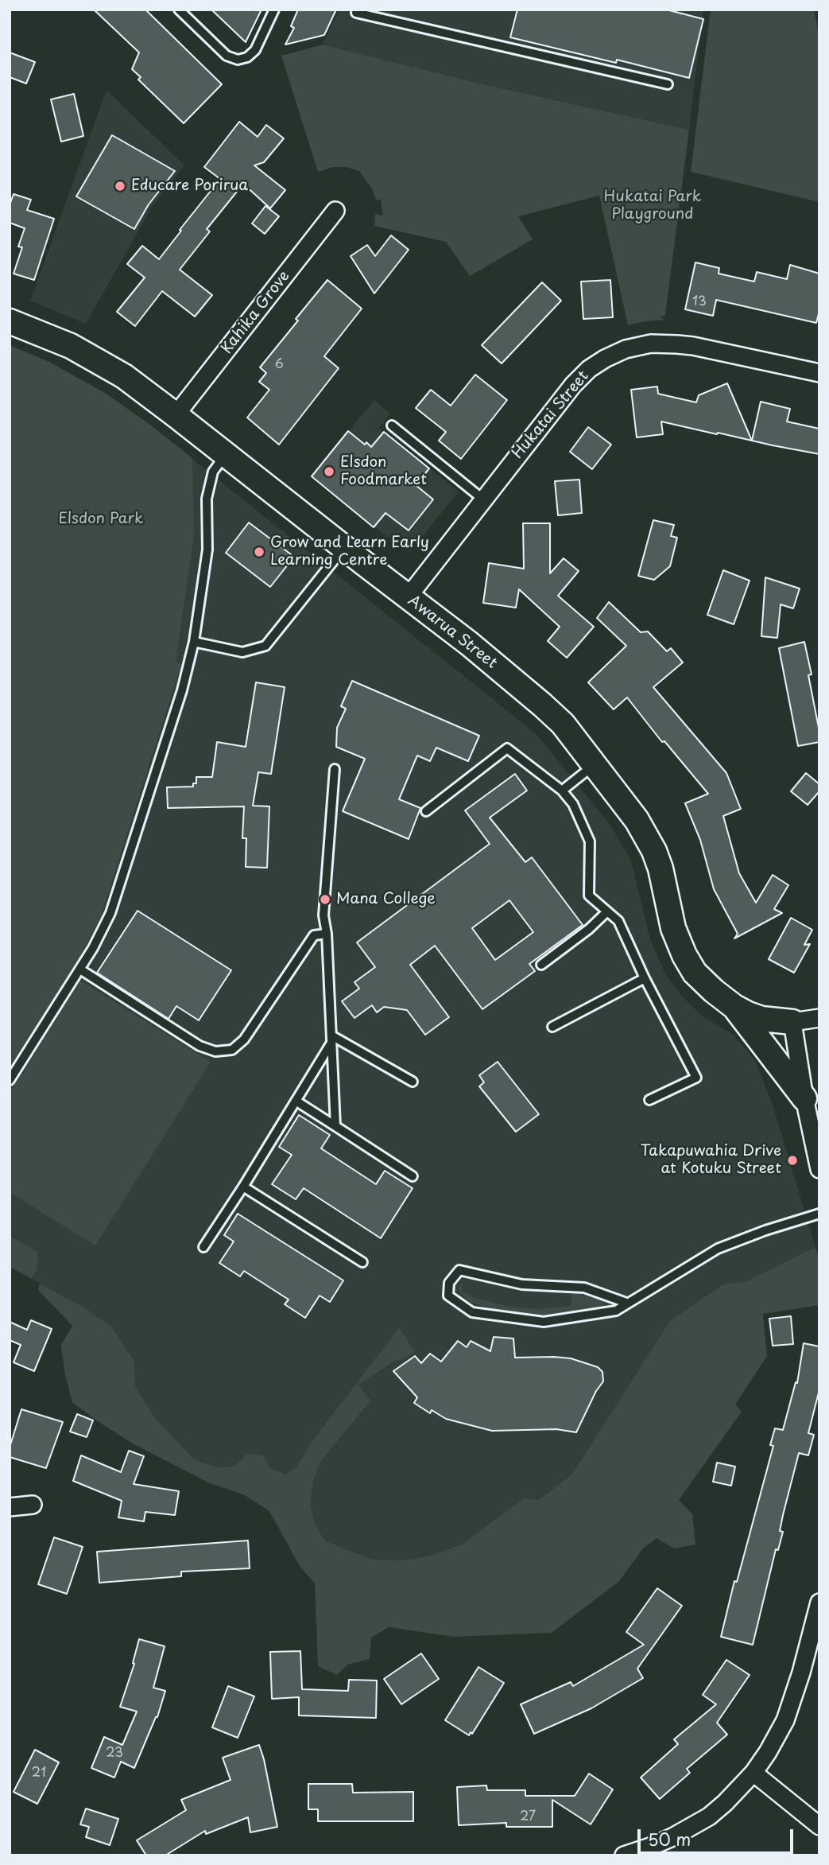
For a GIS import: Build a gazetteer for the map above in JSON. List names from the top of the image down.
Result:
{
  "streets": {
    "street": ["Kahika Grove", "Hukatai Street", "Awarua Street"]
  },
  "crossings": [
    ["Kahika Grove", "Awarua Street"],
    ["Hukatai Street", "Awarua Street"]
  ],
  "parks": ["Hukatai Park Playground", "Elsdon Park"],
  "places": [
    "Educare Porirua",
    "Elsdon Foodmarket",
    "Grow and Learn Early Learning Centre",
    "Mana College",
    "Takapuwahia Drive at Kotuku Street"
  ],
  "house_numbers": [
    "13",
    "6",
    "23",
    "21",
    "27"
  ],
  "scale_bar": "50 m"
}
